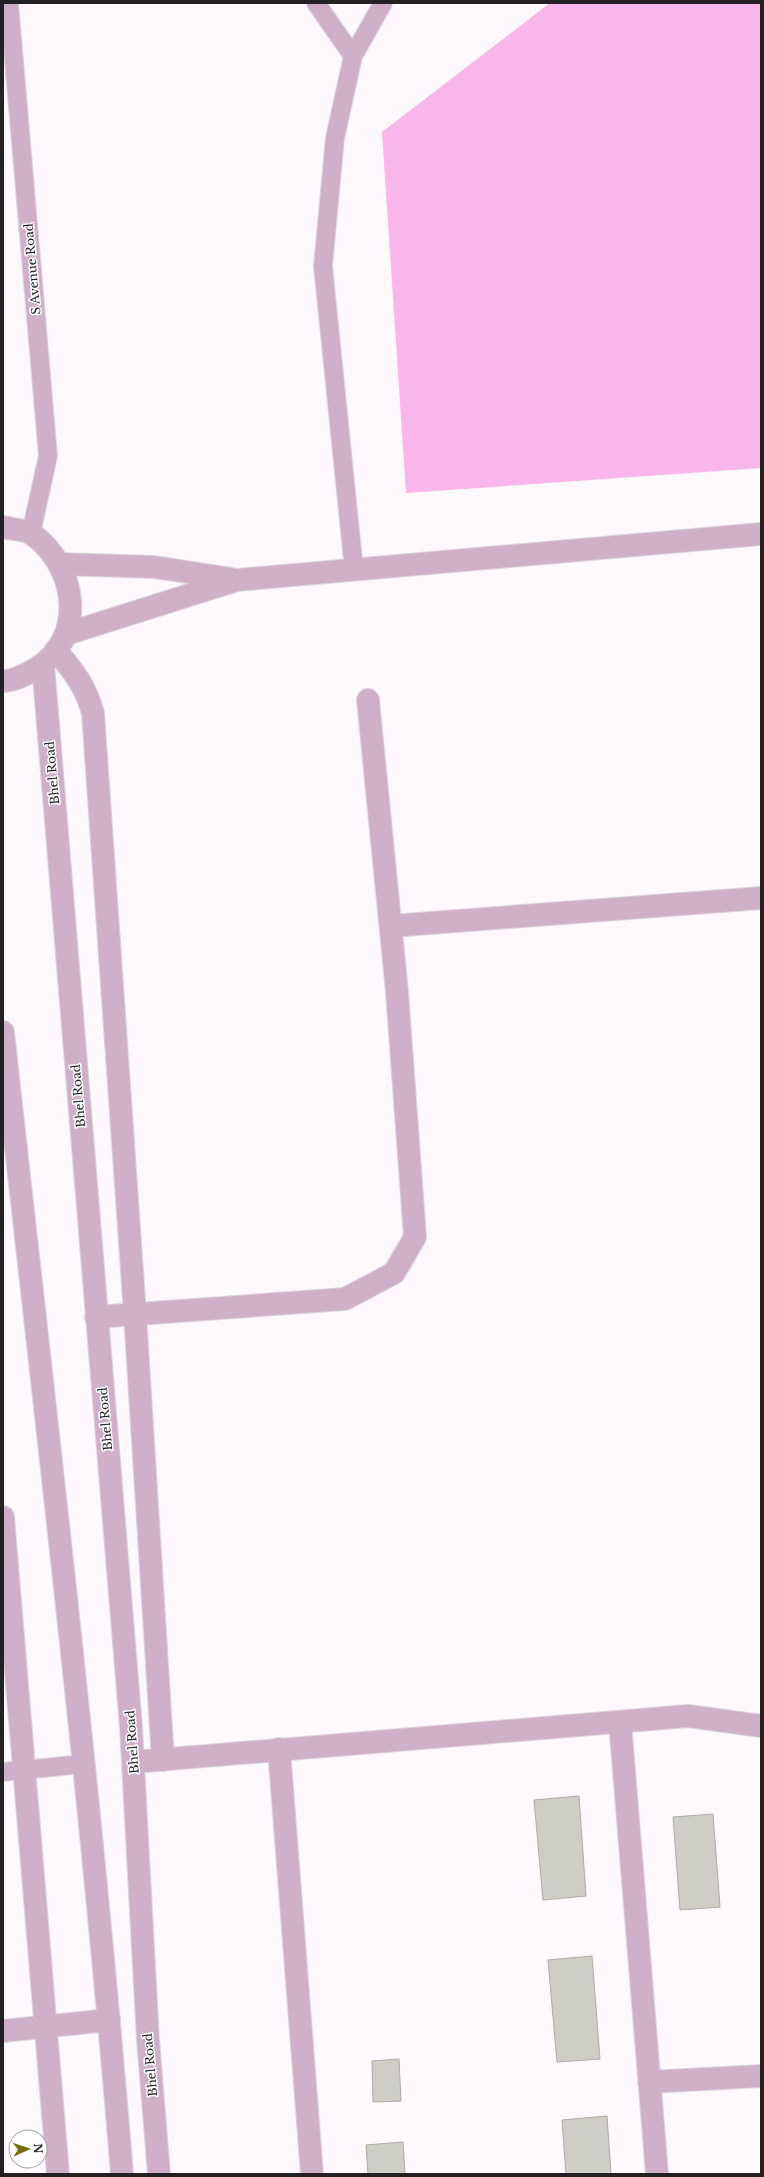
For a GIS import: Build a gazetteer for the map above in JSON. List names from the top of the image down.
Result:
{
  "streets": {
    "street": ["Bhel Road"],
    "lane": ["S Avenue Road"]
  },
  "north": "right"
}
